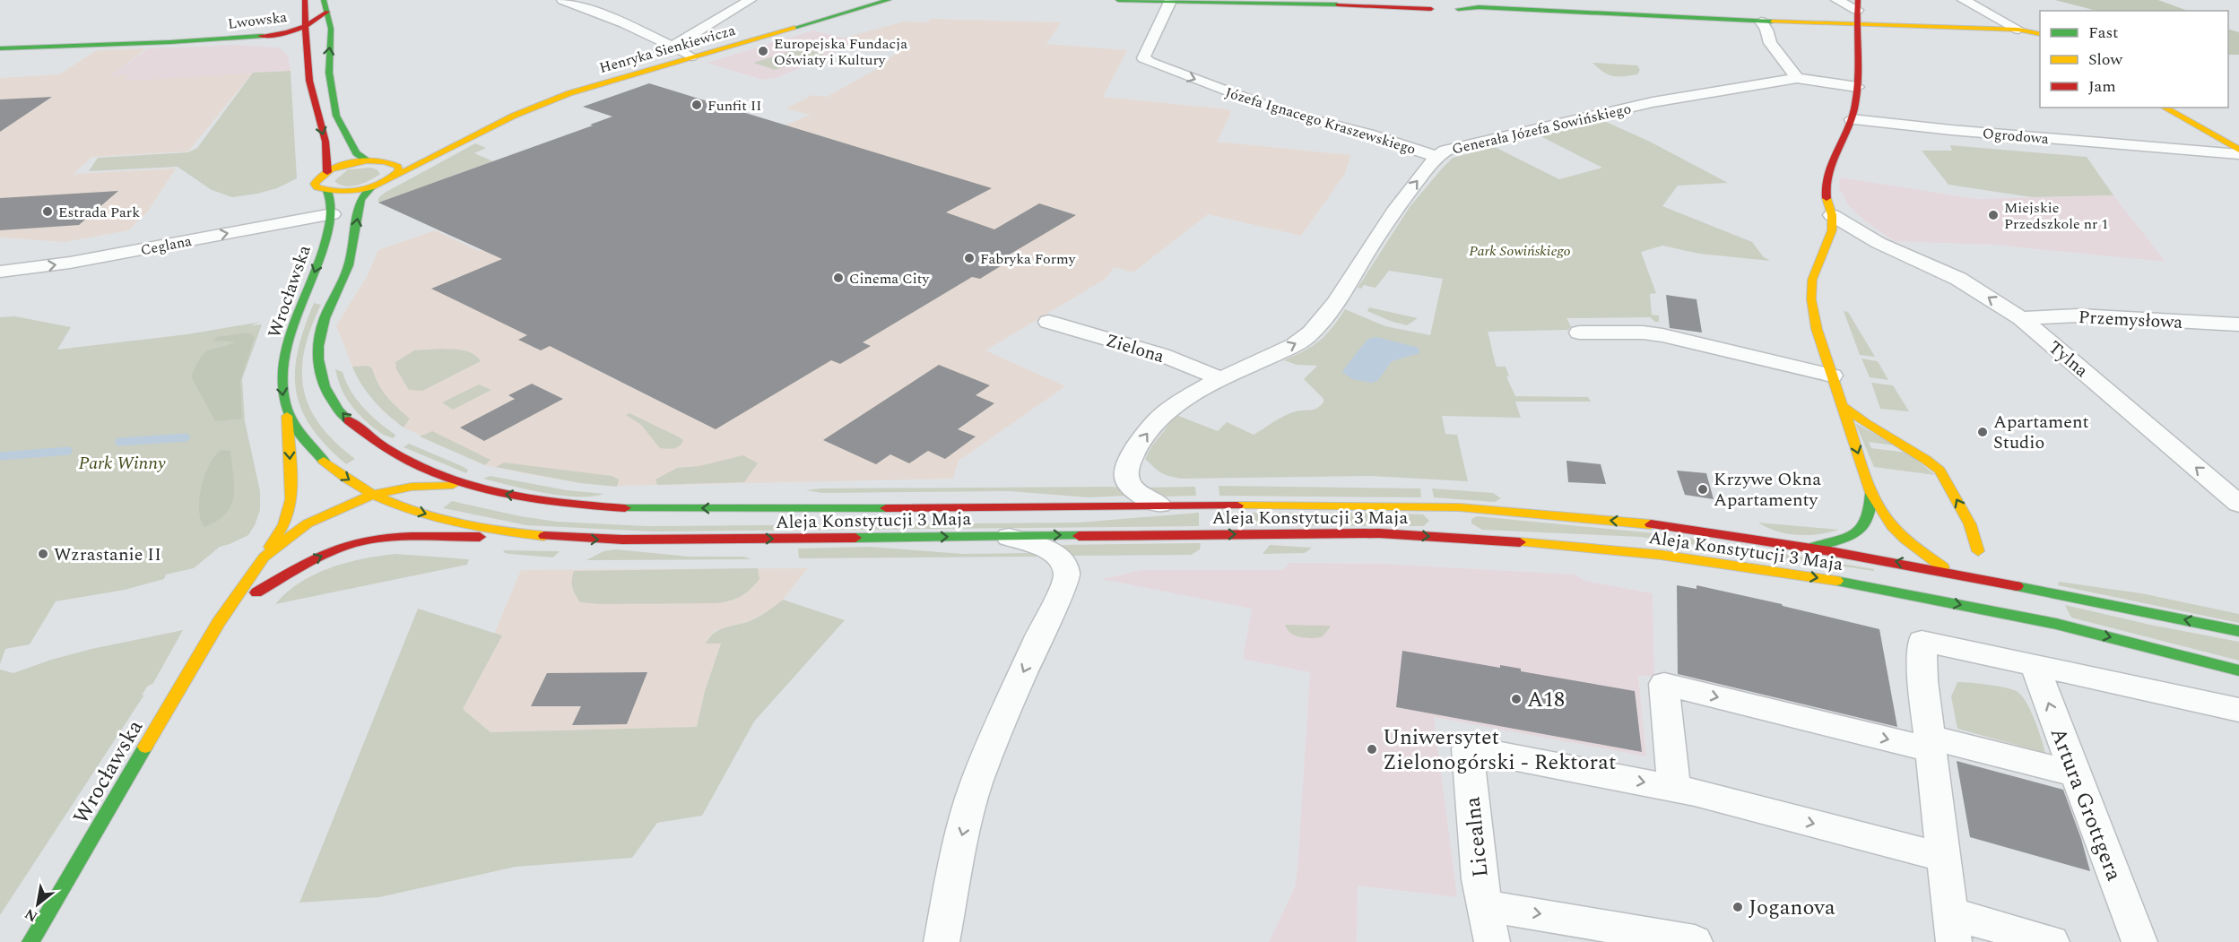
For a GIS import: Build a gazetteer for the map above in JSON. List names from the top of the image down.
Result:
{
  "streets": {
    "main road": [
      "Lwowska",
      "Henryka Sienkiewicza",
      "Wrocławska",
      "Aleja Konstytucji 3 Maja"
    ],
    "street": [
      "Józefa Ignacego Kraszewskiego",
      "Generała Józefa Sowińskiego",
      "Ogrodowa",
      "Ceglana",
      "Przemysłowa",
      "Zielona",
      "Tylna",
      "Artura Grottgera",
      "Licealna"
    ]
  },
  "crossings": [
    ["Henryka Sienkiewicza", "Wrocławska"],
    ["Henryka Sienkiewicza", "Aleja Konstytucji 3 Maja"],
    ["Józefa Ignacego Kraszewskiego", "Generała Józefa Sowińskiego"],
    ["Generała Józefa Sowińskiego", "Zielona"],
    ["Generała Józefa Sowińskiego", "Aleja Konstytucji 3 Maja"],
    ["Ceglana", "Wrocławska"],
    ["Wrocławska", "Aleja Konstytucji 3 Maja"],
    ["Przemysłowa", "Tylna"]
  ],
  "one_way": [
    "Józefa Ignacego Kraszewskiego",
    "Generała Józefa Sowińskiego",
    "Ceglana",
    "Tylna"
  ],
  "parks": ["Park Sowińskiego", "Park Winny"],
  "places": [
    "Europejska Fundacja Oświaty i Kultury",
    "Funfit II",
    "Estrada Park",
    "Miejskie Przedszkole nr 1",
    "Fabryka Formy",
    "Cinema City",
    "Apartament Studio",
    "Krzywe Okna Apartamenty",
    "Wzrastanie II",
    "A18",
    "Uniwersytet Zielonogórski - Rektorat",
    "Joganova"
  ],
  "legend": ["Fast", "Slow", "Jam"],
  "north": "bottom left"
}
